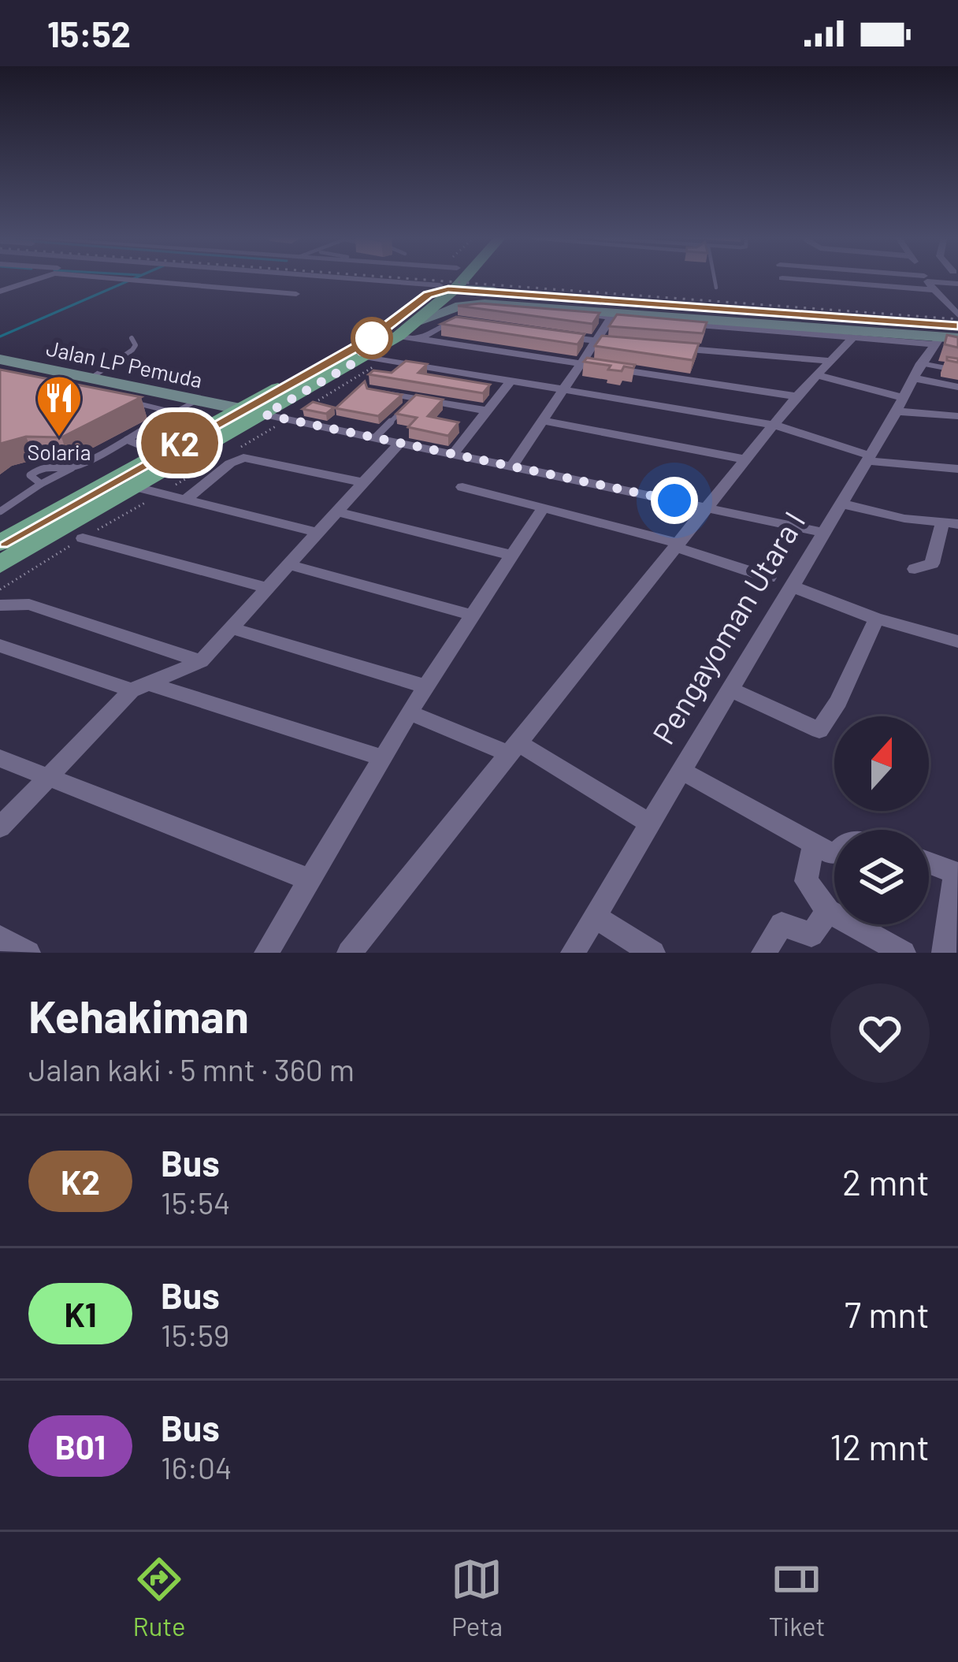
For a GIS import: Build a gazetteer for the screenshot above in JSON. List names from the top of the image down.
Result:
{
  "streets": {
    "main road": ["Jalan LP Pemuda"],
    "street": ["Pengayoman Utara I"]
  },
  "places": {
    "restaurant": ["Solaria"]
  },
  "lines": ["bus line K2"],
  "north": "top",
  "page": {
    "status": "15:52",
    "on_map": "K2",
    "heading": ["Kehakiman", "Jalan kaki · 5 mnt · 360 m"],
    "list": [
      {
        "mark": "K2",
        "name": "Bus",
        "note": "15:54",
        "value": "2 mnt"
      },
      {
        "mark": "K1",
        "name": "Bus",
        "note": "15:59",
        "value": "7 mnt"
      },
      {
        "mark": "B01",
        "name": "Bus",
        "note": "16:04",
        "value": "12 mnt"
      }
    ],
    "tabs": ["Rute", "Peta", "Tiket"]
  }
}
